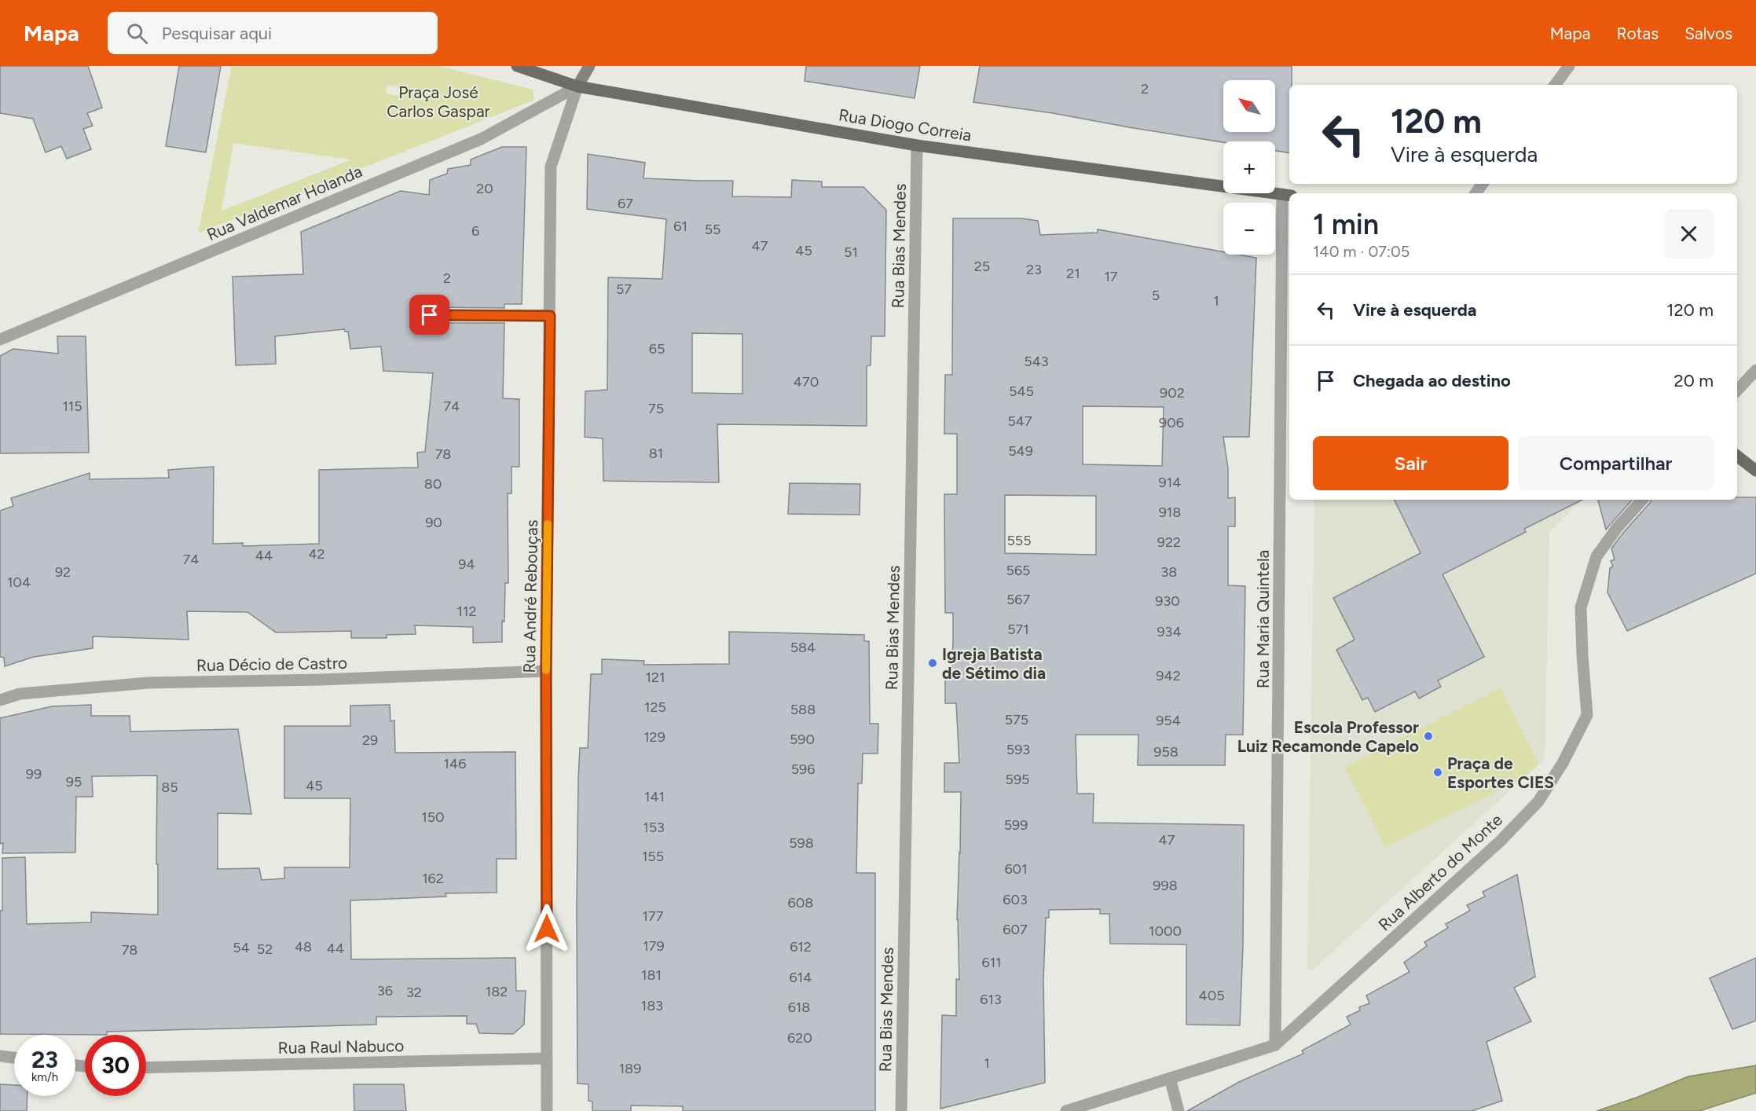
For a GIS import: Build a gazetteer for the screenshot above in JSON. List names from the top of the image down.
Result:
{
  "streets": {
    "main road": ["Rua Diogo Correia"],
    "street": [
      "Rua Valdemar Holanda",
      "Rua Bias Mendes",
      "Rua André Rebouças",
      "Rua Maria Quintela",
      "Rua Décio de Castro",
      "Rua Alberto do Monte",
      "Rua Raul Nabuco"
    ]
  },
  "crossings": [
    ["Rua Diogo Correia", "Rua Valdemar Holanda"],
    ["Rua Diogo Correia", "Rua Bias Mendes"],
    ["Rua Diogo Correia", "Rua André Rebouças"],
    ["Rua Diogo Correia", "Rua Maria Quintela"],
    ["Rua Valdemar Holanda", "Rua André Rebouças"],
    ["Rua André Rebouças", "Rua Décio de Castro"],
    ["Rua André Rebouças", "Rua Raul Nabuco"],
    ["Rua Maria Quintela", "Rua Alberto do Monte"]
  ],
  "parks": ["Praça José Carlos Gaspar"],
  "places": ["Igreja Batista de Sétimo dia", "Escola Professor Luiz Recamonde Capelo", "Praça de Esportes CIES"],
  "house_numbers": [
    "2",
    "20",
    "67",
    "61",
    "55",
    "6",
    "47",
    "45",
    "51",
    "25",
    "23",
    "21",
    "17",
    "2",
    "57",
    "5",
    "1",
    "65",
    "543",
    "470",
    "545",
    "902",
    "115",
    "74",
    "75",
    "547",
    "906",
    "549",
    "81",
    "78",
    "914",
    "80",
    "918",
    "90",
    "555",
    "922",
    "42",
    "44",
    "74",
    "94",
    "565",
    "92",
    "38",
    "104",
    "567",
    "930",
    "112",
    "571",
    "934",
    "584",
    "942",
    "121",
    "125",
    "588",
    "575",
    "954",
    "129",
    "590",
    "29",
    "593",
    "958",
    "146",
    "596",
    "99",
    "595",
    "95",
    "45",
    "85",
    "141",
    "150",
    "599",
    "153",
    "47",
    "598",
    "155",
    "601",
    "162",
    "998",
    "603",
    "608",
    "177",
    "607",
    "1000",
    "179",
    "48",
    "612",
    "54",
    "44",
    "52",
    "78",
    "611",
    "181",
    "614",
    "36",
    "182",
    "32",
    "405",
    "613",
    "183",
    "618",
    "620",
    "1",
    "189"
  ],
  "north": "top left",
  "page": {
    "header": "Mapa",
    "search": "Pesquisar aqui",
    "nav": ["Mapa", "Rotas", "Salvos"],
    "map_buttons": ["+", "−"],
    "turn": ["120 m", "Vire à esquerda"],
    "heading": ["1 min", "140 m · 07:05"],
    "list": [
      {
        "name": "Vire à esquerda",
        "value": "120 m"
      },
      {
        "name": "Chegada ao destino",
        "value": "20 m"
      }
    ],
    "buttons": ["Sair", "Compartilhar"],
    "speed": "23 km/h",
    "limit": "30"
  }
}
